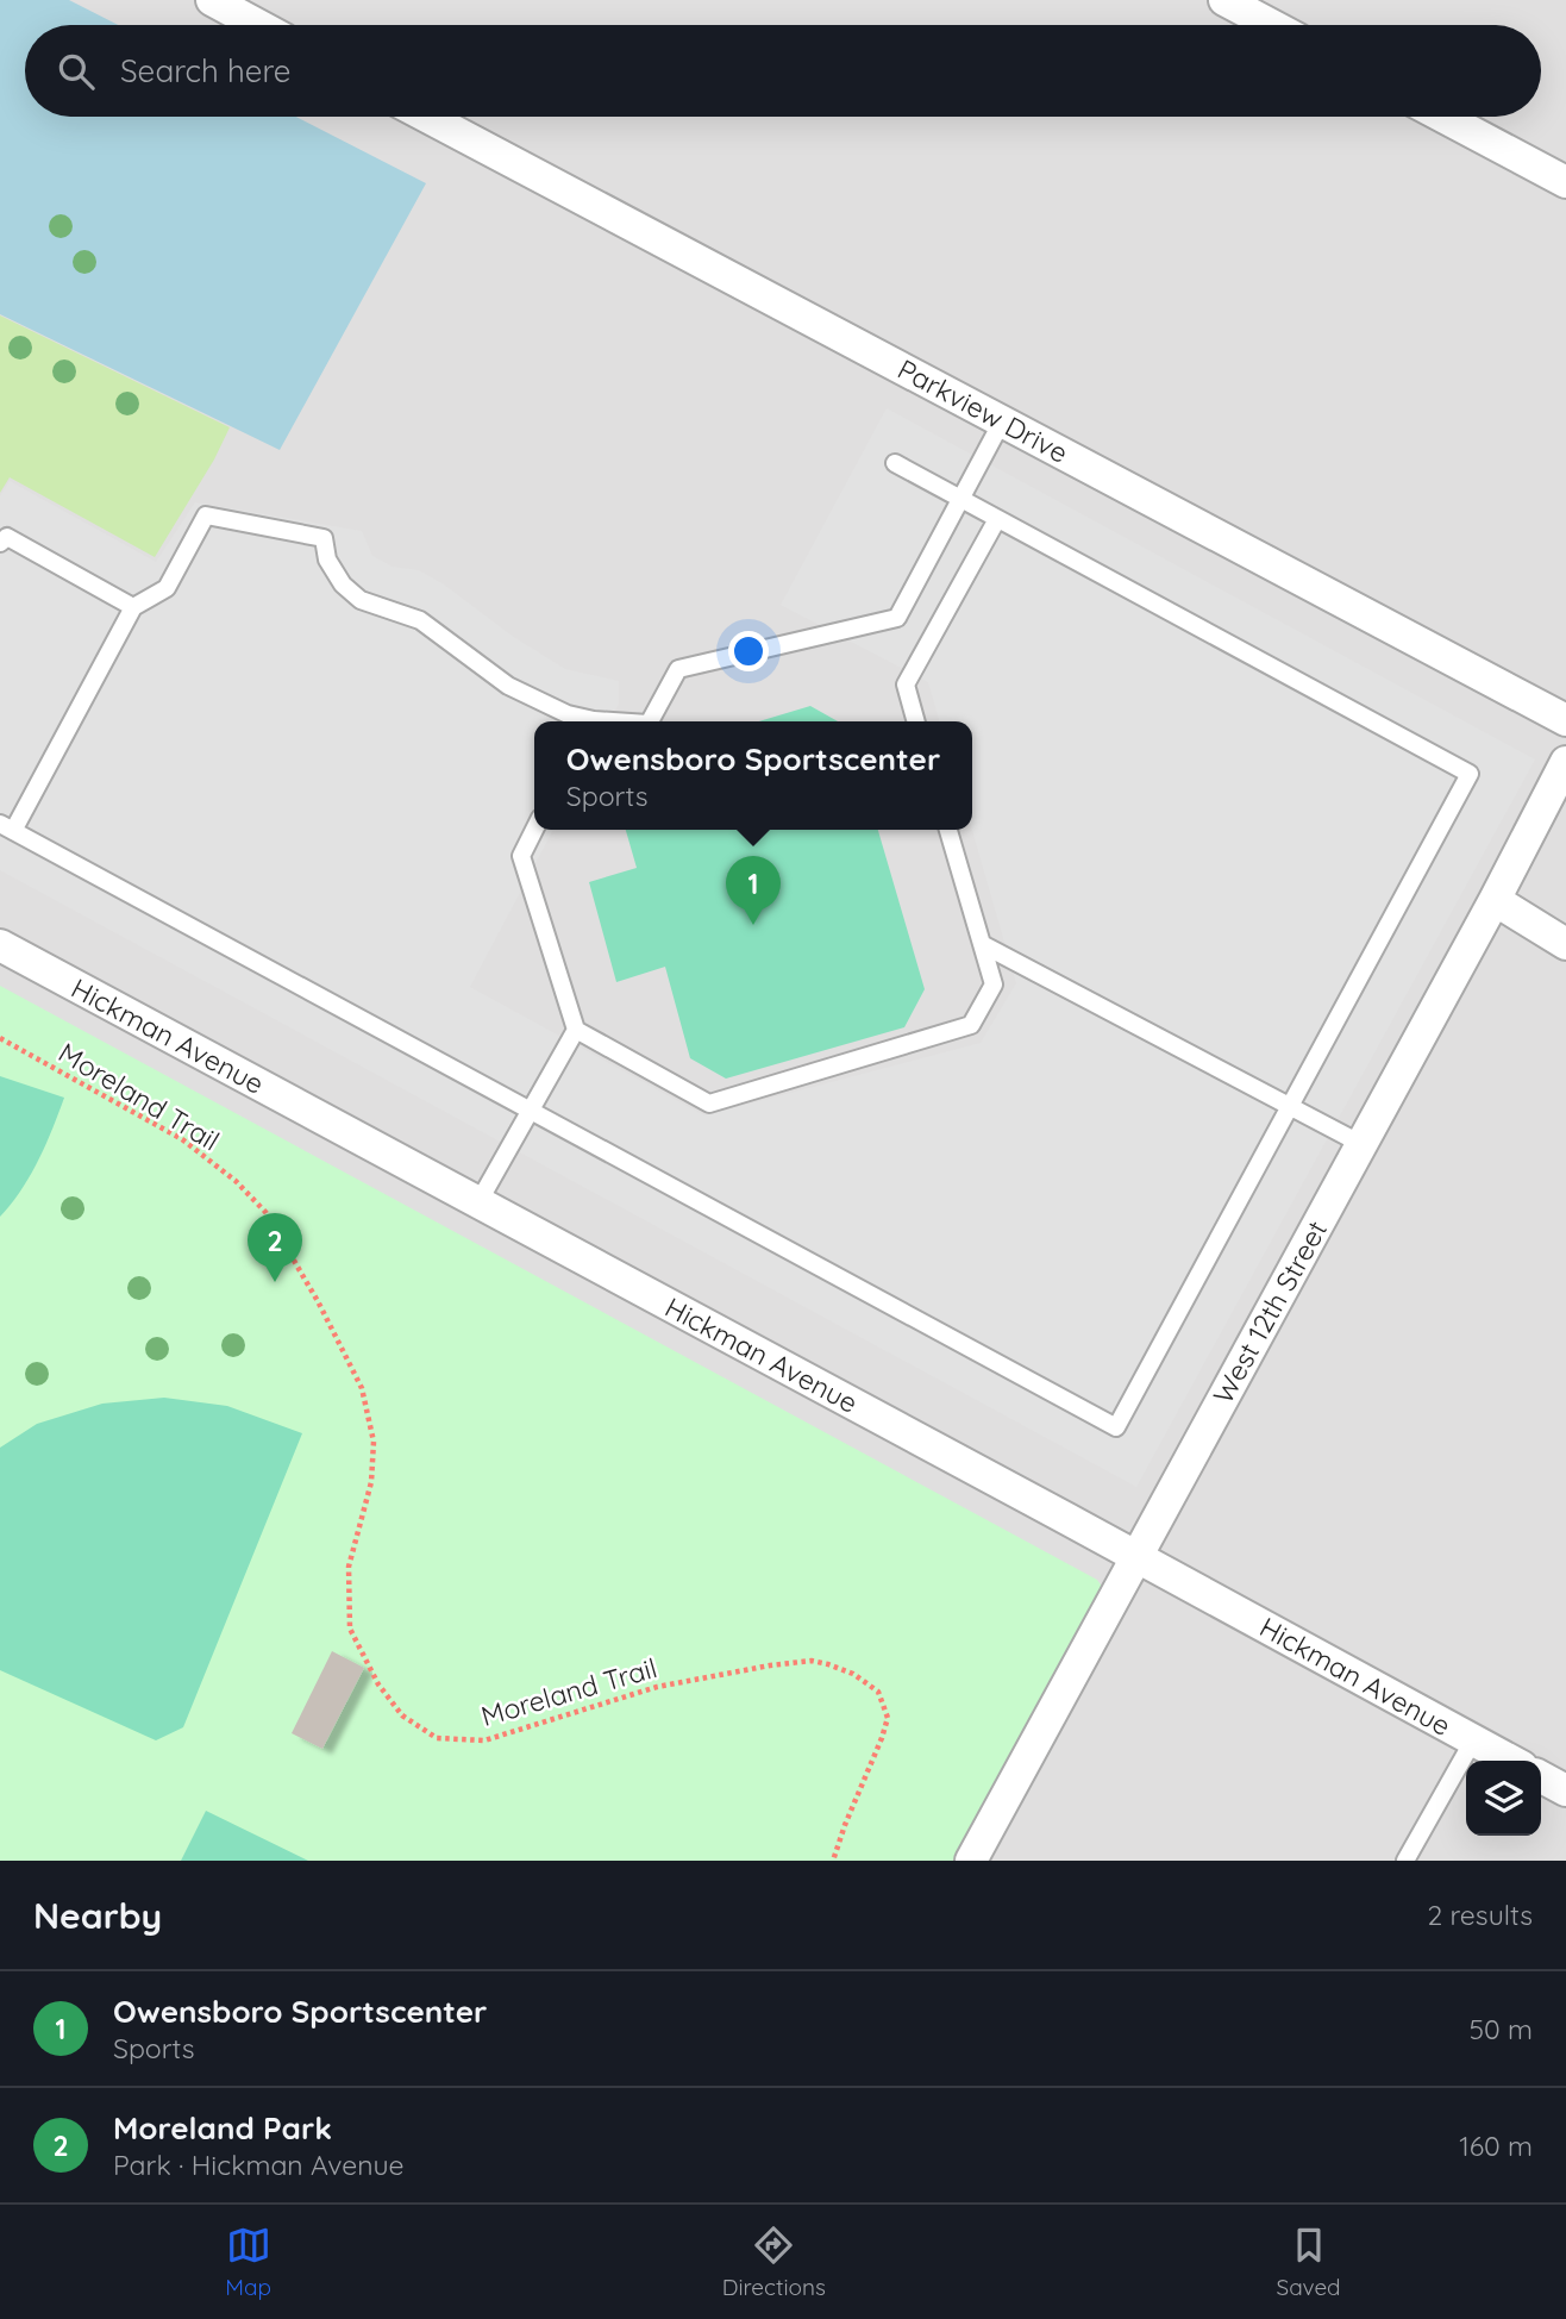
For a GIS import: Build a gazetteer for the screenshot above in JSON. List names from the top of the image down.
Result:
{
  "streets": {
    "street": ["Parkview Drive", "Hickman Avenue", "West 12th Street"],
    "path": ["Moreland Trail"]
  },
  "crossings": [
    ["Hickman Avenue", "West 12th Street"]
  ],
  "page": {
    "search": "Search here",
    "popup": ["Owensboro Sportscenter", "Sports"],
    "pins": ["1", "2"],
    "heading": ["Nearby", "2 results"],
    "list": [
      {
        "mark": "1",
        "name": "Owensboro Sportscenter",
        "note": "Sports",
        "value": "50 m"
      },
      {
        "mark": "2",
        "name": "Moreland Park",
        "note": "Park · Hickman Avenue",
        "value": "160 m"
      }
    ],
    "nav": ["Map", "Directions", "Saved"]
  }
}
